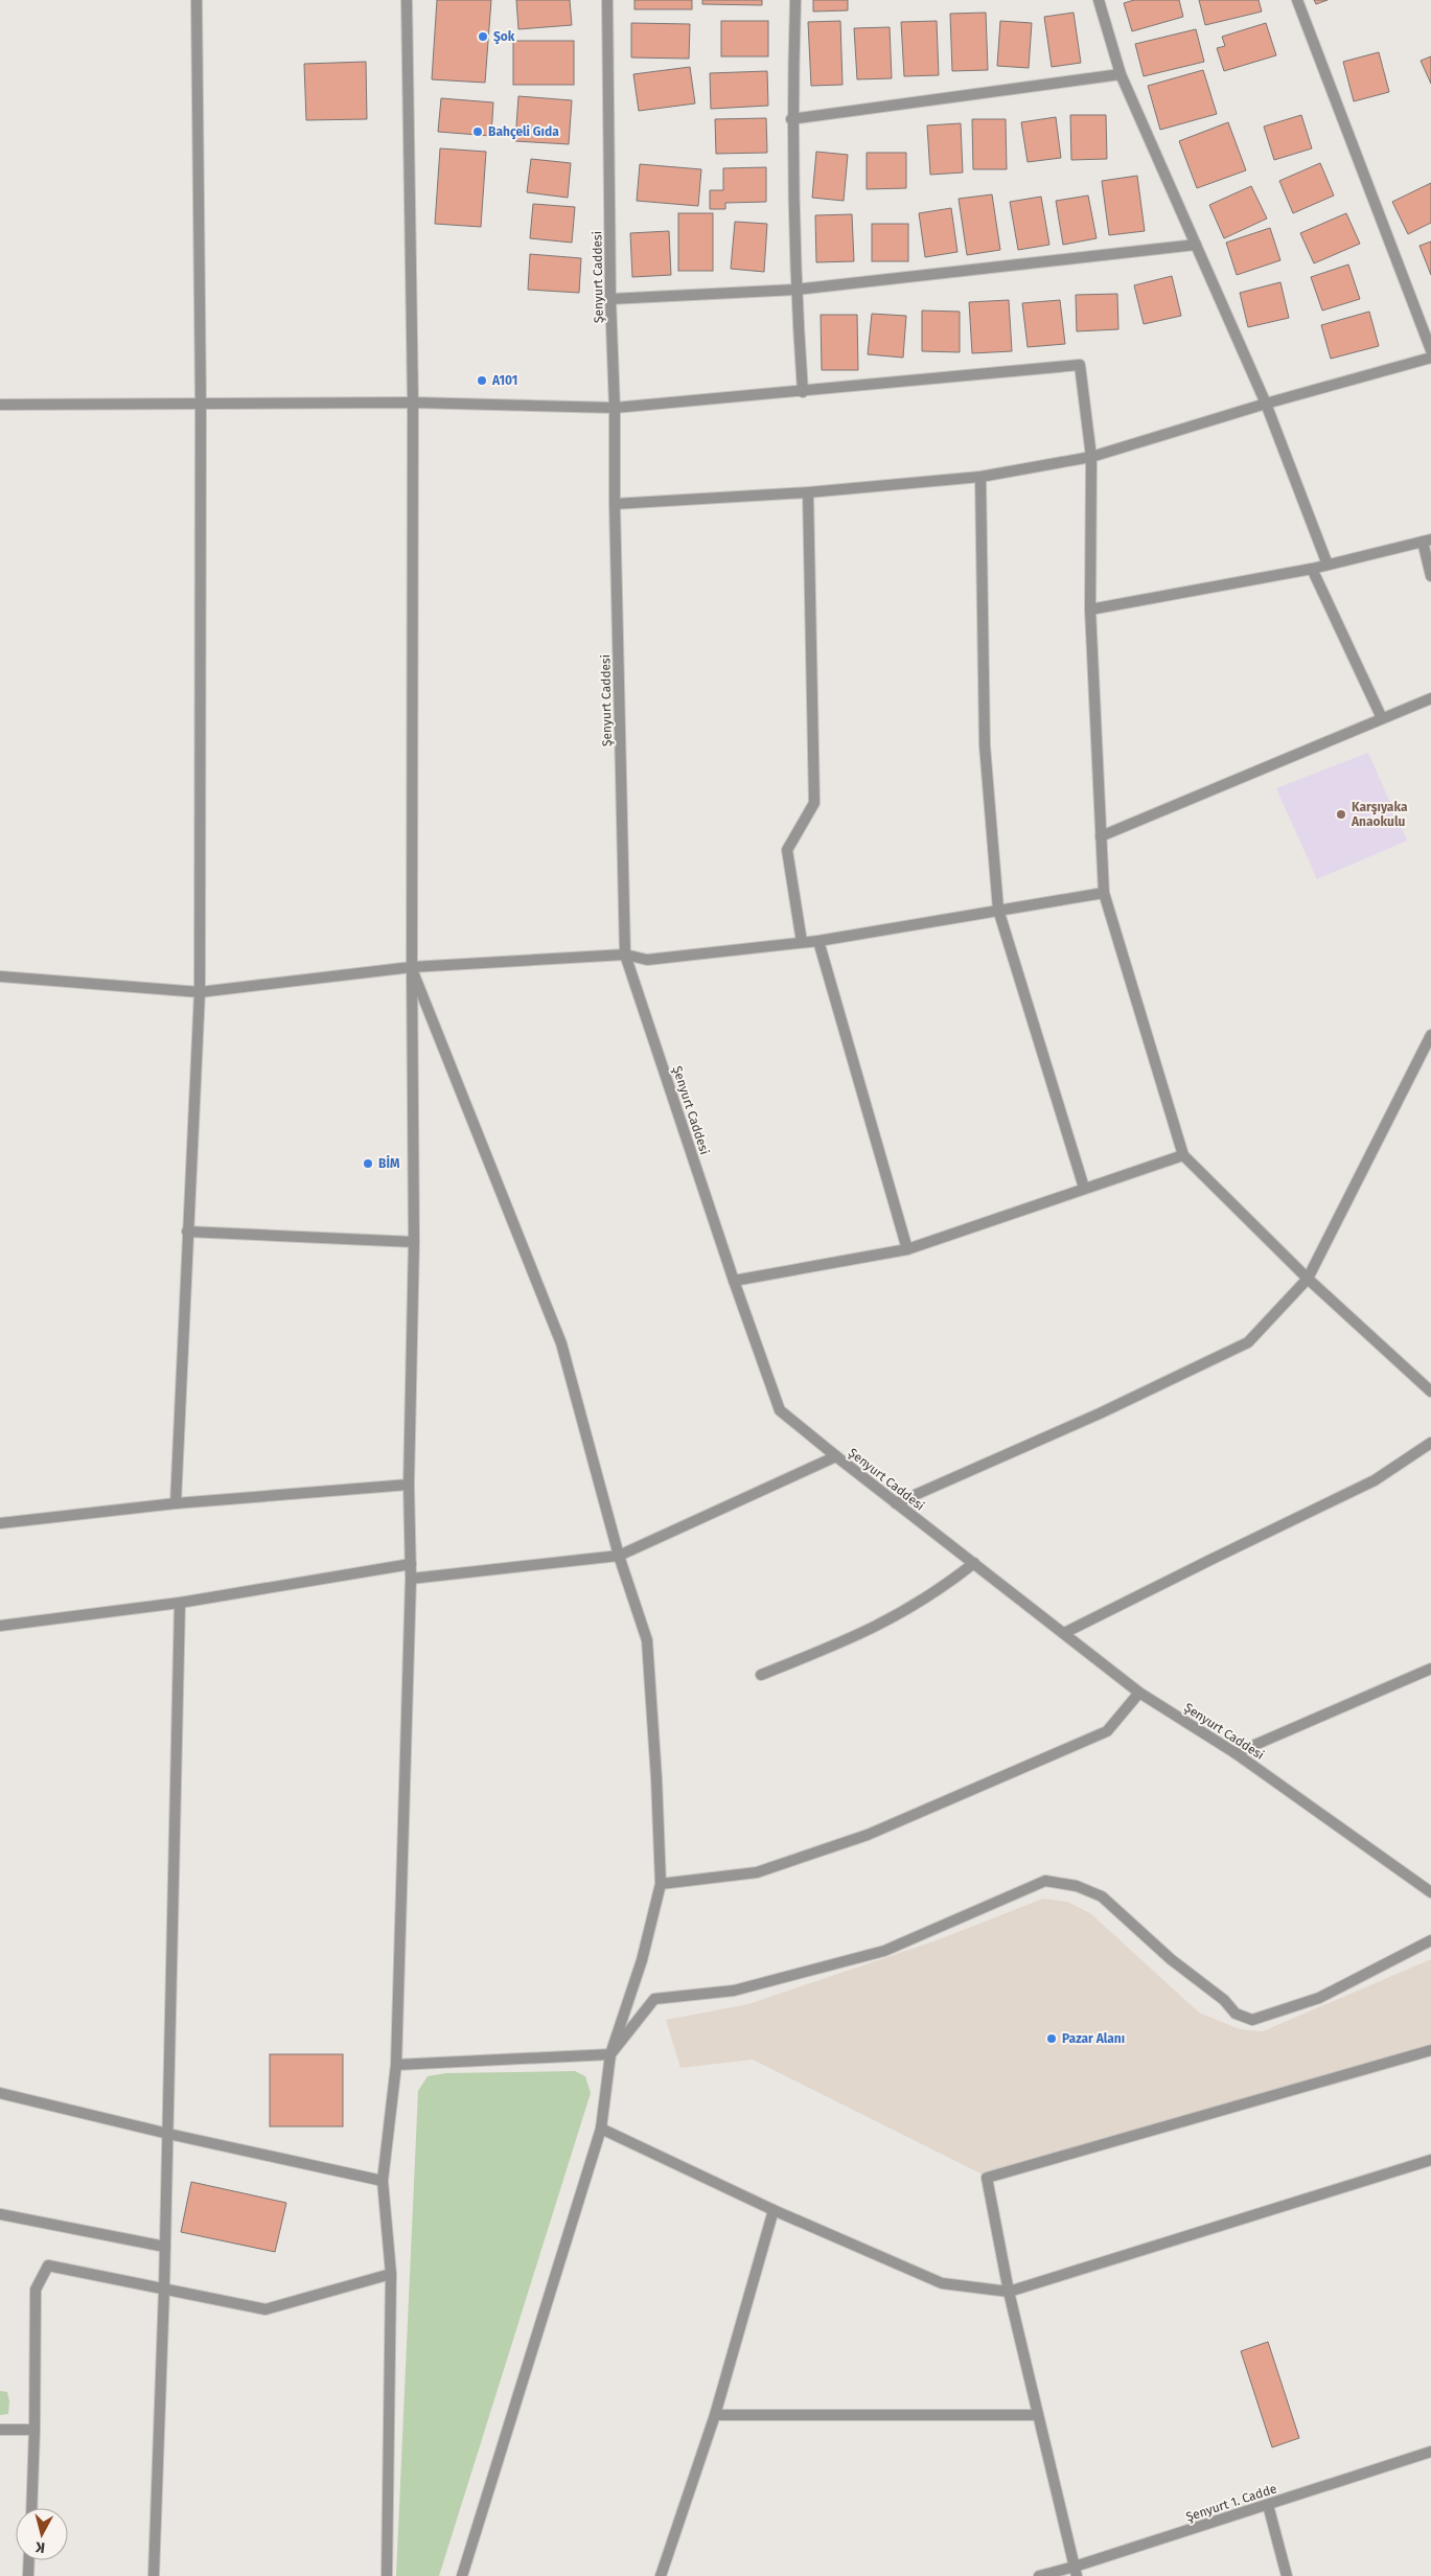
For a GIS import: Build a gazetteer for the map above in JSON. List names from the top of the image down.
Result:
{
  "streets": {
    "street": ["Şenyurt Caddesi", "Şenyurt 1. Cadde"]
  },
  "places": [
    "Şok",
    "Bahçeli Gıda",
    "A101",
    "Karşıyaka Anaokulu",
    "BİM",
    "Pazar Alanı"
  ],
  "north": "bottom"
}
